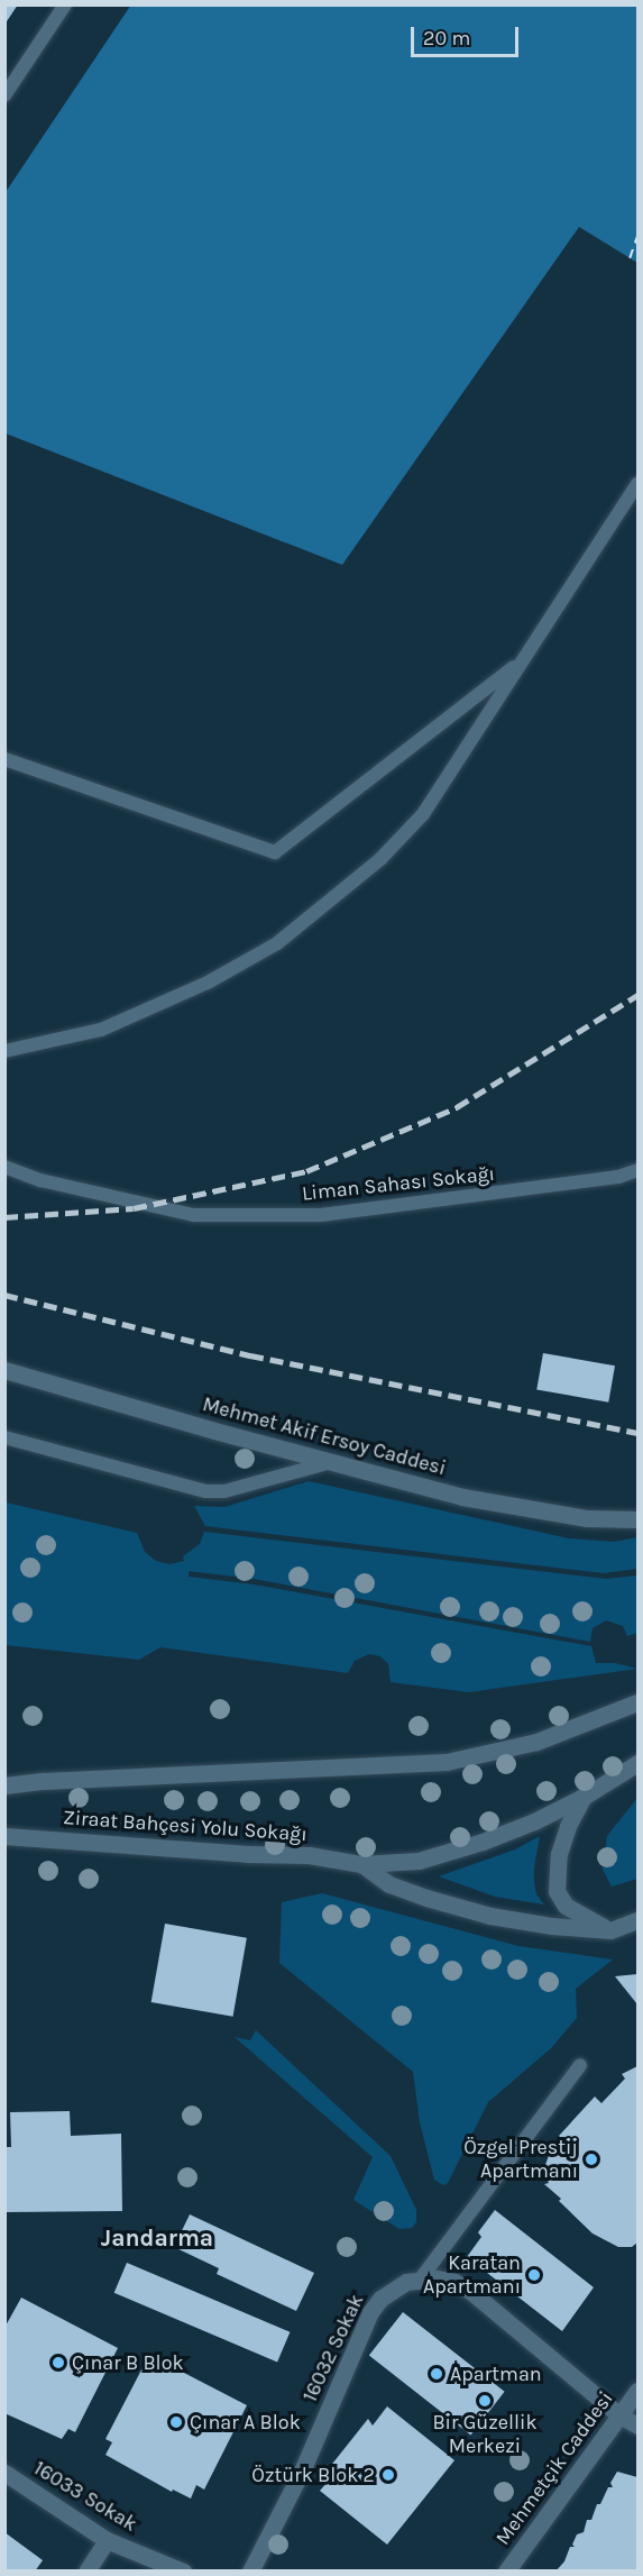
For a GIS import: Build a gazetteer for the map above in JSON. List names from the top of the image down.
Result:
{
  "streets": {
    "street": [
      "Mehmet Akif Ersoy Caddesi",
      "Ziraat Bahçesi Yolu Sokağı",
      "16032 Sokak",
      "Mehmetçik Caddesi",
      "16033 Sokak"
    ],
    "lane": ["Liman Sahası Sokağı"]
  },
  "crossings": [
    ["16032 Sokak", "Mehmetçik Caddesi"]
  ],
  "districts": ["Jandarma"],
  "places": [
    "Özgel Prestij Apartmanı",
    "Karatan Apartmanı",
    "Çınar B Blok",
    "Apartman",
    "Bir Güzellik Merkezi",
    "Çınar A Blok",
    "Öztürk Blok 2"
  ],
  "scale_bar": "20 m"
}
